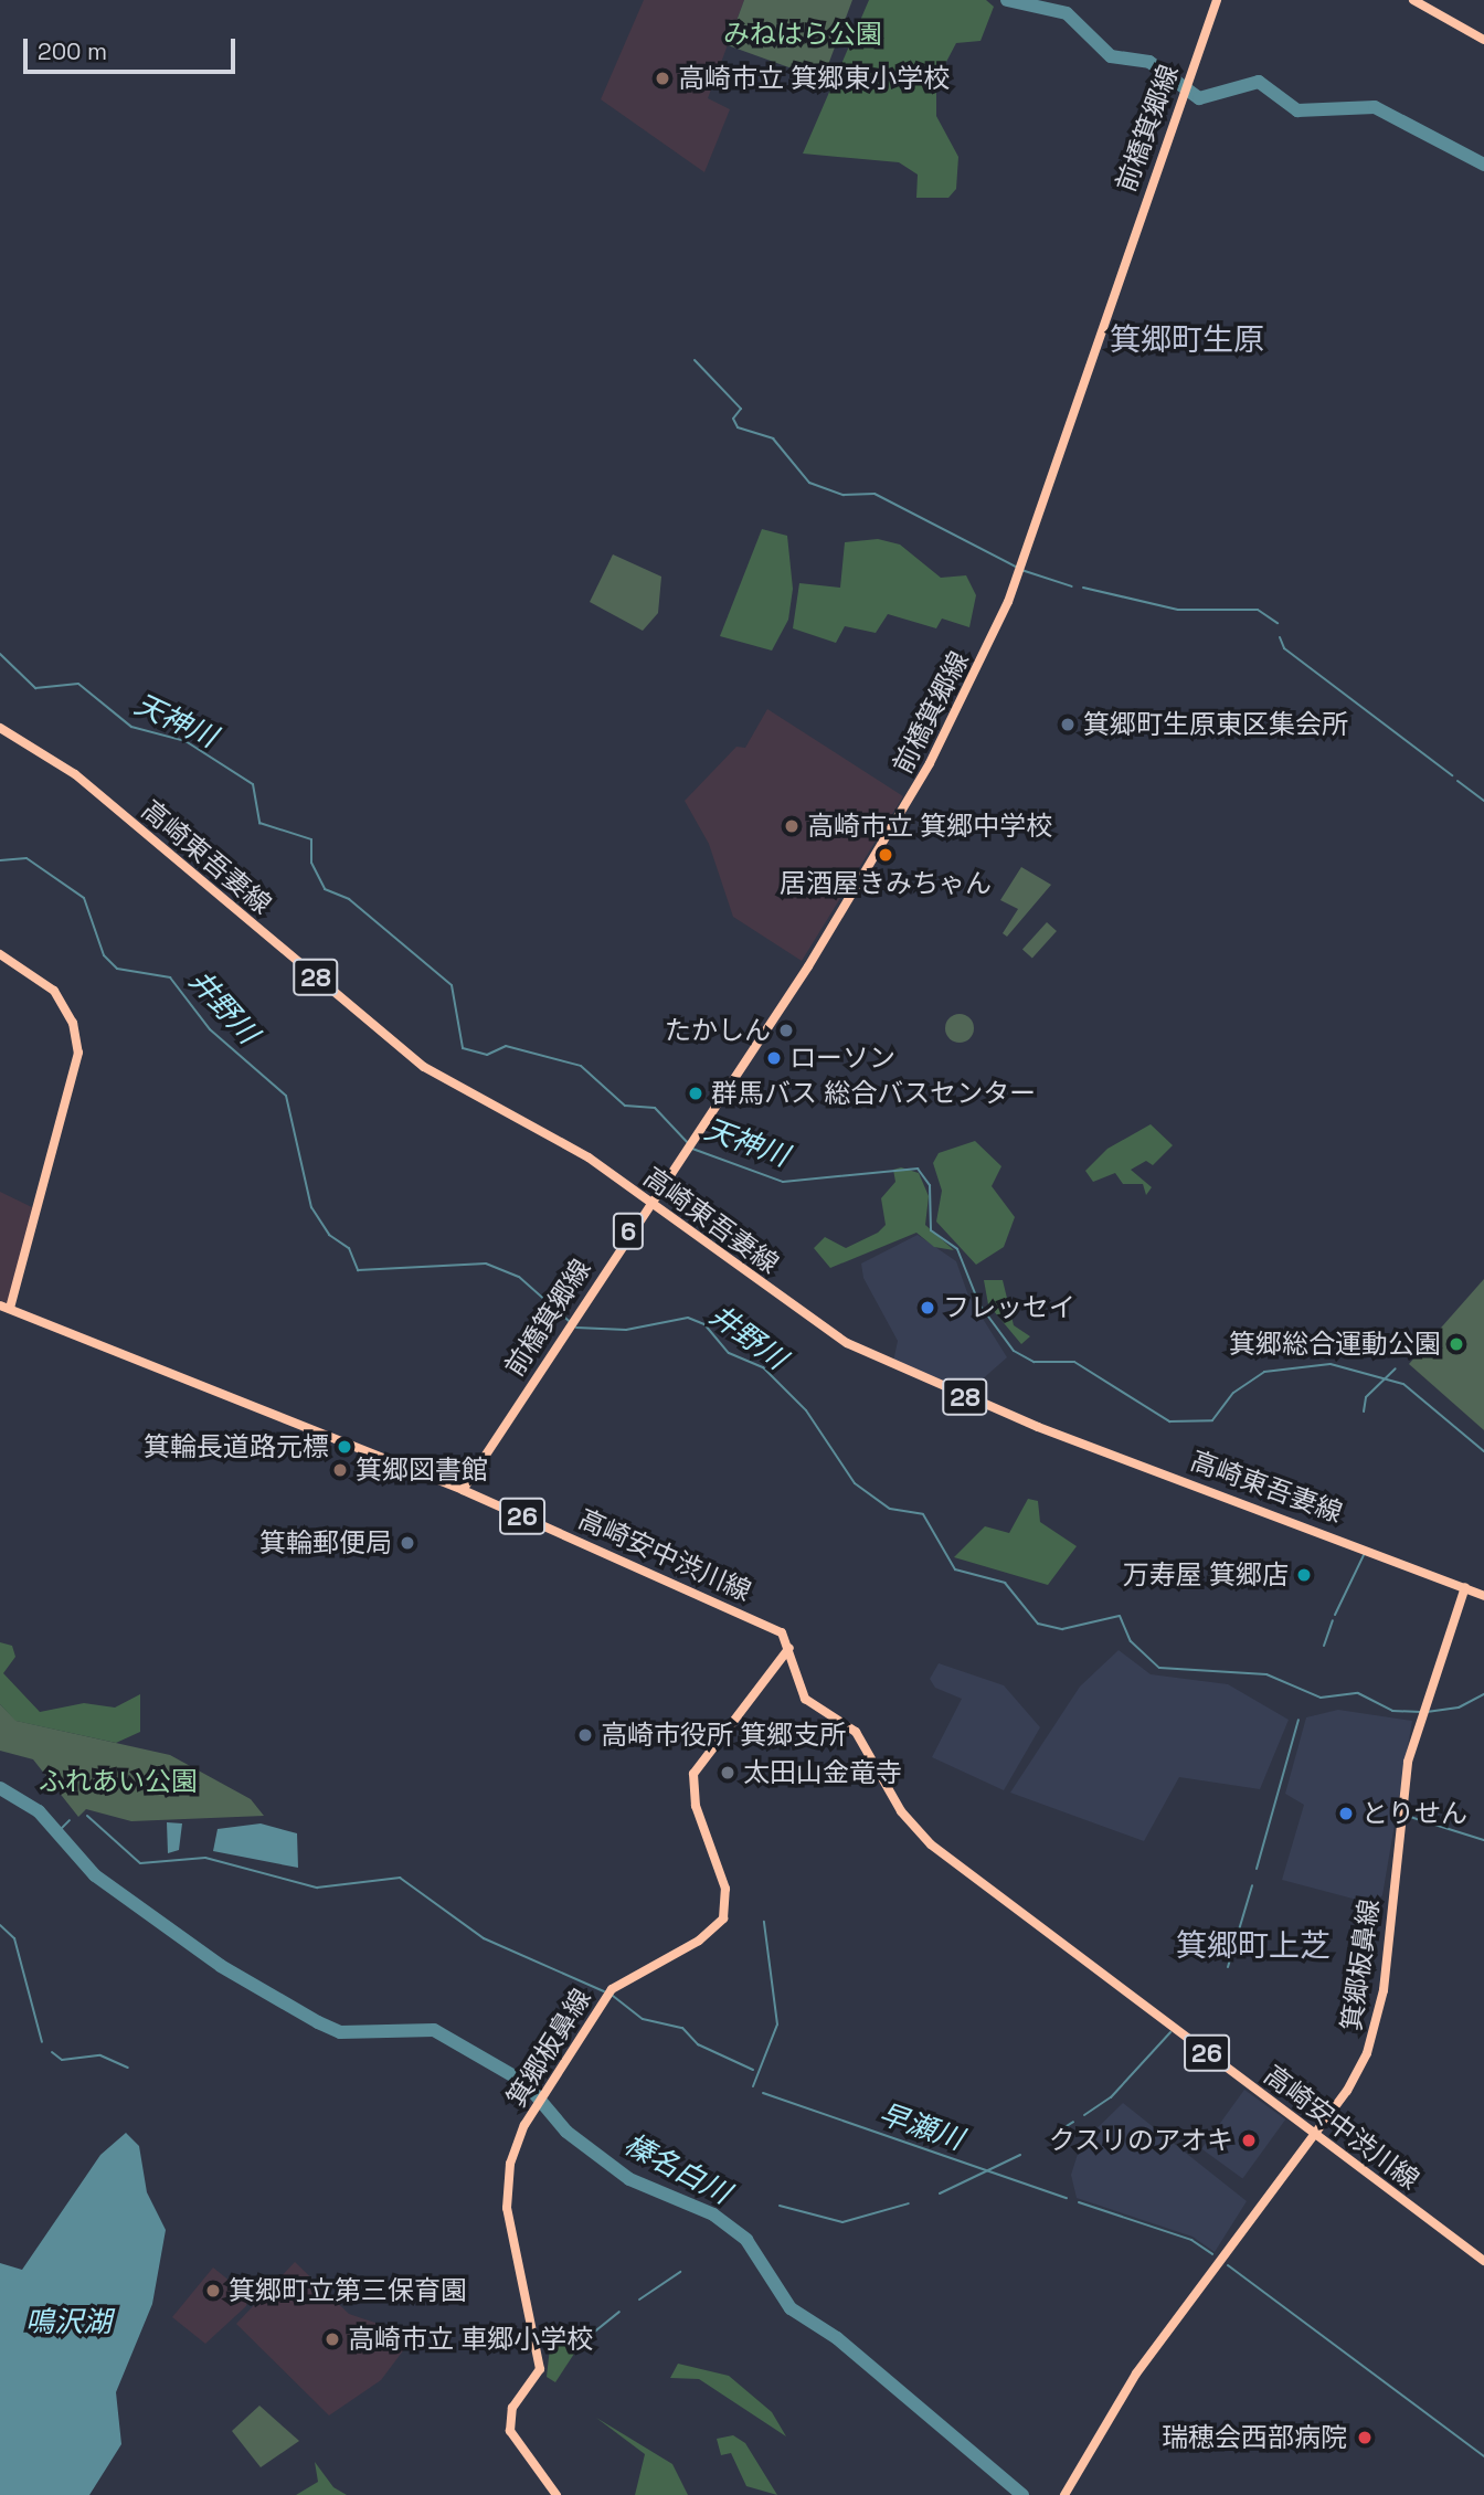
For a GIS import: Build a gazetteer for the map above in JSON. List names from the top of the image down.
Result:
{
  "streets": {
    "main road": [
      "前橋箕郷線",
      "高崎東吾妻線",
      "28",
      "6",
      "26",
      "高崎安中渋川線",
      "箕郷板鼻線"
    ]
  },
  "crossings": [
    ["前橋箕郷線", "高崎東吾妻線"],
    ["前橋箕郷線", "高崎安中渋川線"],
    ["高崎東吾妻線", "箕郷板鼻線"],
    ["高崎安中渋川線", "箕郷板鼻線"]
  ],
  "districts": ["箕郷町生原", "箕郷町上芝"],
  "water": [
    "天神川",
    "井野川",
    "早瀬川",
    "榛名白川",
    "鳴沢湖"
  ],
  "parks": ["みねはら公園", "ふれあい公園"],
  "places": [
    "高崎市立 箕郷東小学校",
    "箕郷町生原東区集会所",
    "高崎市立 箕郷中学校",
    "居酒屋きみちゃん",
    "たかしん",
    "ローソン",
    "群馬バス 総合バスセンター",
    "フレッセイ",
    "箕郷総合運動公園",
    "箕輪長道路元標",
    "箕郷図書館",
    "箕輪郵便局",
    "万寿屋 箕郷店",
    "高崎市役所 箕郷支所",
    "太田山金竜寺",
    "とりせん",
    "クスリのアオキ",
    "箕郷町立第三保育園",
    "高崎市立 車郷小学校",
    "瑞穂会西部病院"
  ],
  "scale_bar": "200 m"
}
